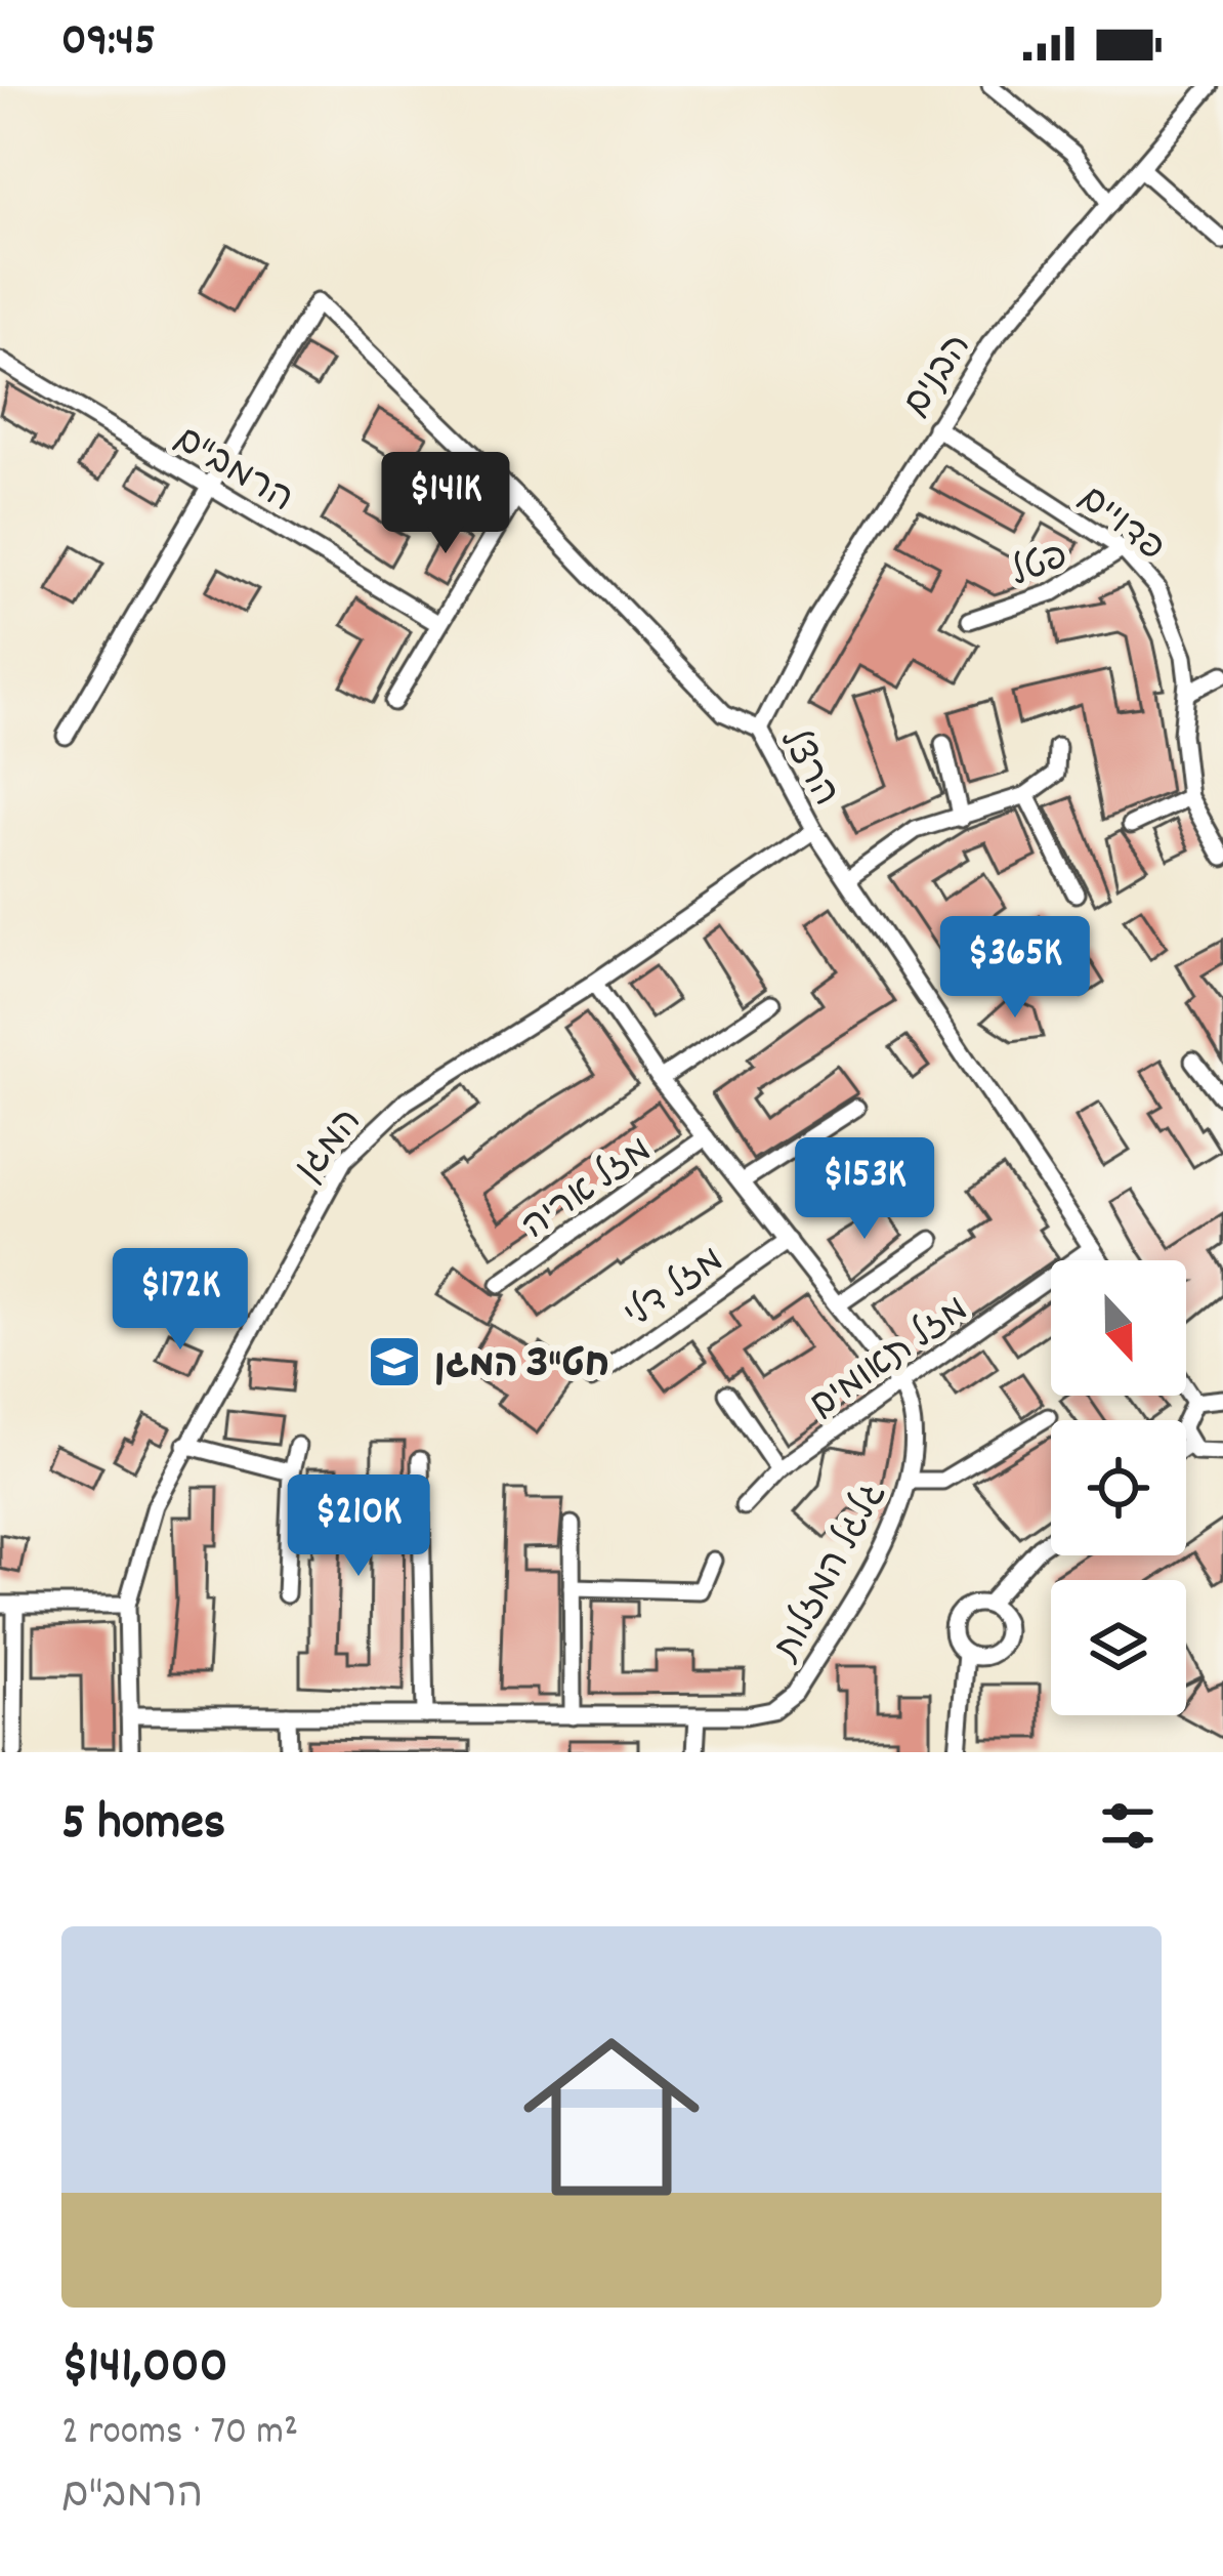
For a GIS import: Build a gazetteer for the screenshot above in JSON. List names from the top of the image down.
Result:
{
  "streets": {
    "street": [
      "הבנים",
      "הרמב\"ם",
      "פדויים",
      "פטל",
      "הרצל",
      "המגן",
      "מזל אריה",
      "מזל דלי",
      "מזל תאומים",
      "גלגל המזלות"
    ]
  },
  "crossings": [
    ["הבנים", "פדויים"],
    ["הבנים", "הרצל"],
    ["הרמב\"ם", "הרצל"],
    ["פדויים", "פטל"],
    ["הרצל", "המגן"],
    ["הרצל", "מזל תאומים"],
    ["המגן", "גלגל המזלות"],
    ["מזל אריה", "גלגל המזלות"],
    ["מזל דלי", "גלגל המזלות"],
    ["מזל תאומים", "גלגל המזלות"]
  ],
  "places": {
    "school or university": ["חט\"צ המגן"]
  },
  "north": "bottom",
  "page": {
    "status": "09:45",
    "price": [
      "$141K",
      "$365K",
      "$153K",
      "$172K",
      "$210K"
    ],
    "heading": "5 homes",
    "list": [
      {
        "name": "$141,000",
        "note": "2 rooms · 70 m² · הרמב\"ם"
      }
    ]
  }
}
